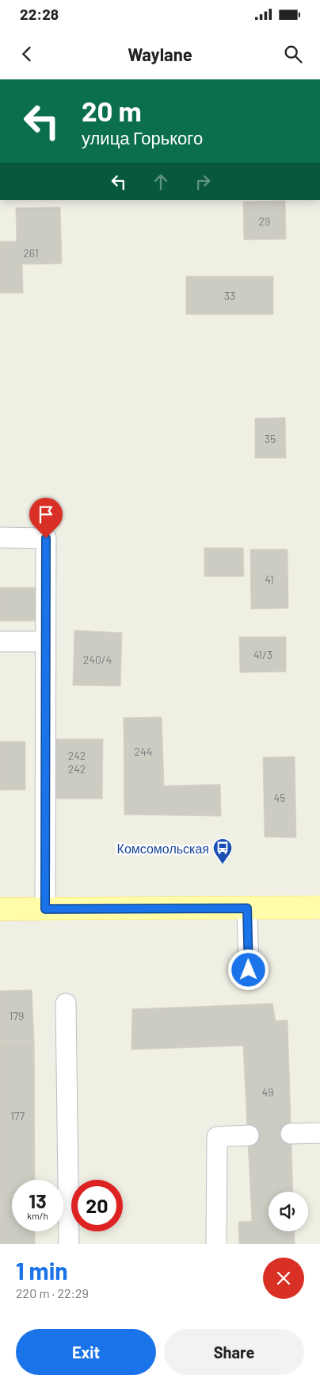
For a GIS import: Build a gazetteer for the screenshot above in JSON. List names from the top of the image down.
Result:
{
  "places": {
    "bus stop": ["Комсомольская"]
  },
  "house_numbers": [
    "29",
    "261",
    "33",
    "35",
    "41",
    "41/3",
    "240/4",
    "244",
    "242",
    "242",
    "45",
    "179",
    "49",
    "177"
  ],
  "page": {
    "status": "22:28",
    "header": "Waylane",
    "turn": ["20 m", "улица Горького"],
    "speed": "13 km/h",
    "limit": "20",
    "heading": ["1 min", "220 m · 22:29"],
    "buttons": ["Exit", "Share"]
  }
}
